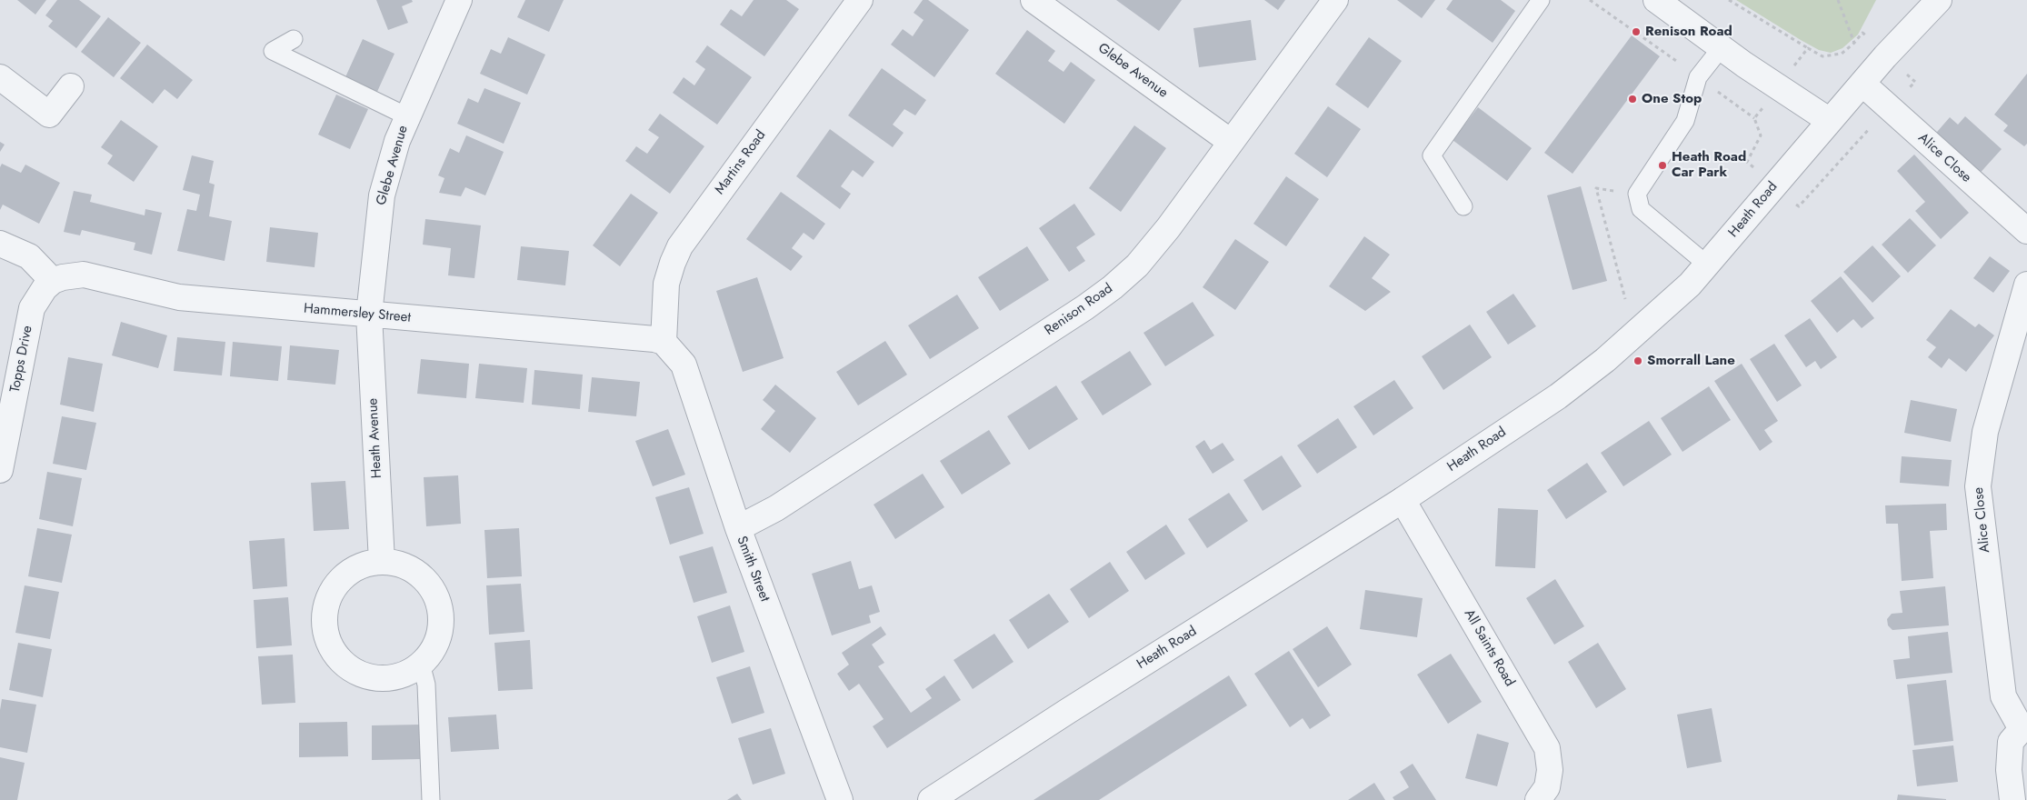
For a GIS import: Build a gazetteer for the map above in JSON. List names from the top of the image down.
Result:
{
  "streets": {
    "street": [
      "Glebe Avenue",
      "Alice Close",
      "Martins Road",
      "Heath Road",
      "Renison Road",
      "Hammersley Street",
      "Topps Drive",
      "Heath Avenue",
      "Smith Street",
      "All Saints Road"
    ]
  },
  "crossings": [
    ["Glebe Avenue", "Renison Road"],
    ["Glebe Avenue", "Hammersley Street"],
    ["Glebe Avenue", "Heath Avenue"],
    ["Alice Close", "Heath Road"],
    ["Martins Road", "Hammersley Street"],
    ["Martins Road", "Smith Street"],
    ["Heath Road", "All Saints Road"],
    ["Renison Road", "Smith Street"],
    ["Hammersley Street", "Topps Drive"],
    ["Hammersley Street", "Heath Avenue"],
    ["Hammersley Street", "Smith Street"]
  ],
  "places": [
    "Renison Road",
    "One Stop",
    "Heath Road Car Park",
    "Smorrall Lane"
  ]
}
